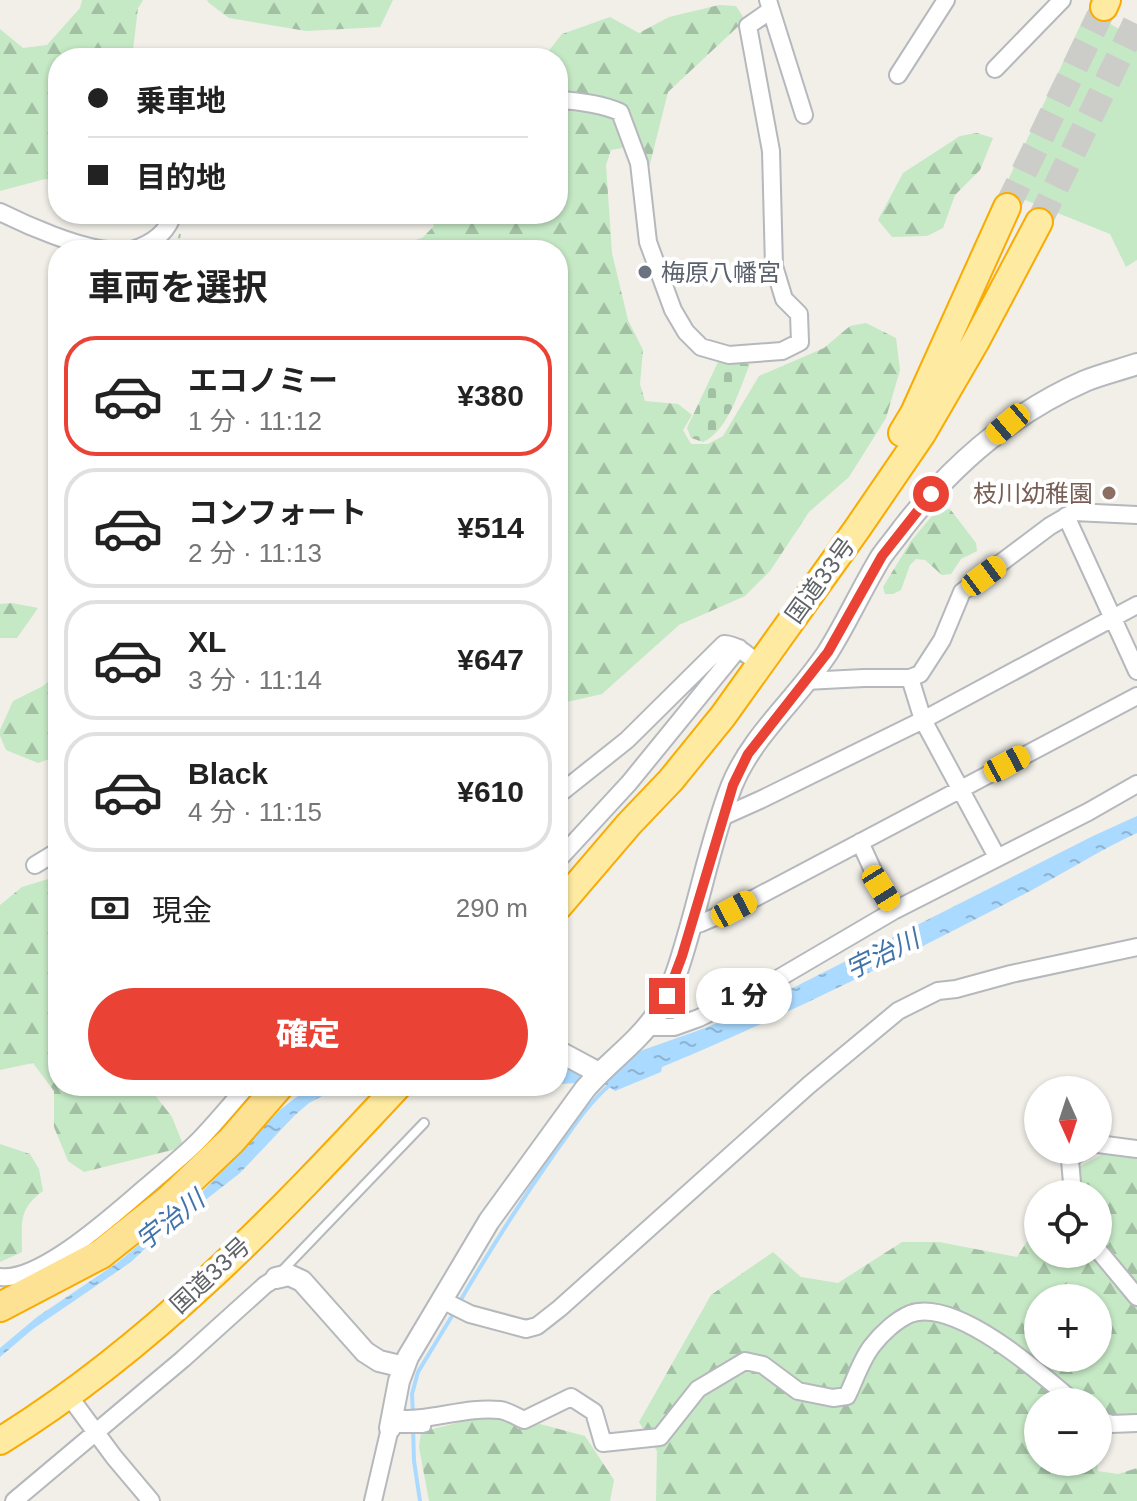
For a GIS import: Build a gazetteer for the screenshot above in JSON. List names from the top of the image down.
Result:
{
  "streets": {
    "highway": ["国道33号"]
  },
  "water": ["宇治川"],
  "places": ["梅原八幡宮", "枝川幼稚園"],
  "north": "bottom",
  "page": {
    "banner": ["乗車地", "目的地"],
    "heading": "車両を選択",
    "list": [
      {
        "name": "エコノミー",
        "note": "1 分 · 11:12",
        "value": "¥380"
      },
      {
        "name": "コンフォート",
        "note": "2 分 · 11:13",
        "value": "¥514"
      },
      {
        "name": "XL",
        "note": "3 分 · 11:14",
        "value": "¥647"
      },
      {
        "name": "Black",
        "note": "4 分 · 11:15",
        "value": "¥610"
      }
    ],
    "pay": ["現金", "290 m"],
    "bubble": "1 分",
    "buttons": "確定",
    "map_buttons": ["+", "−"]
  }
}
